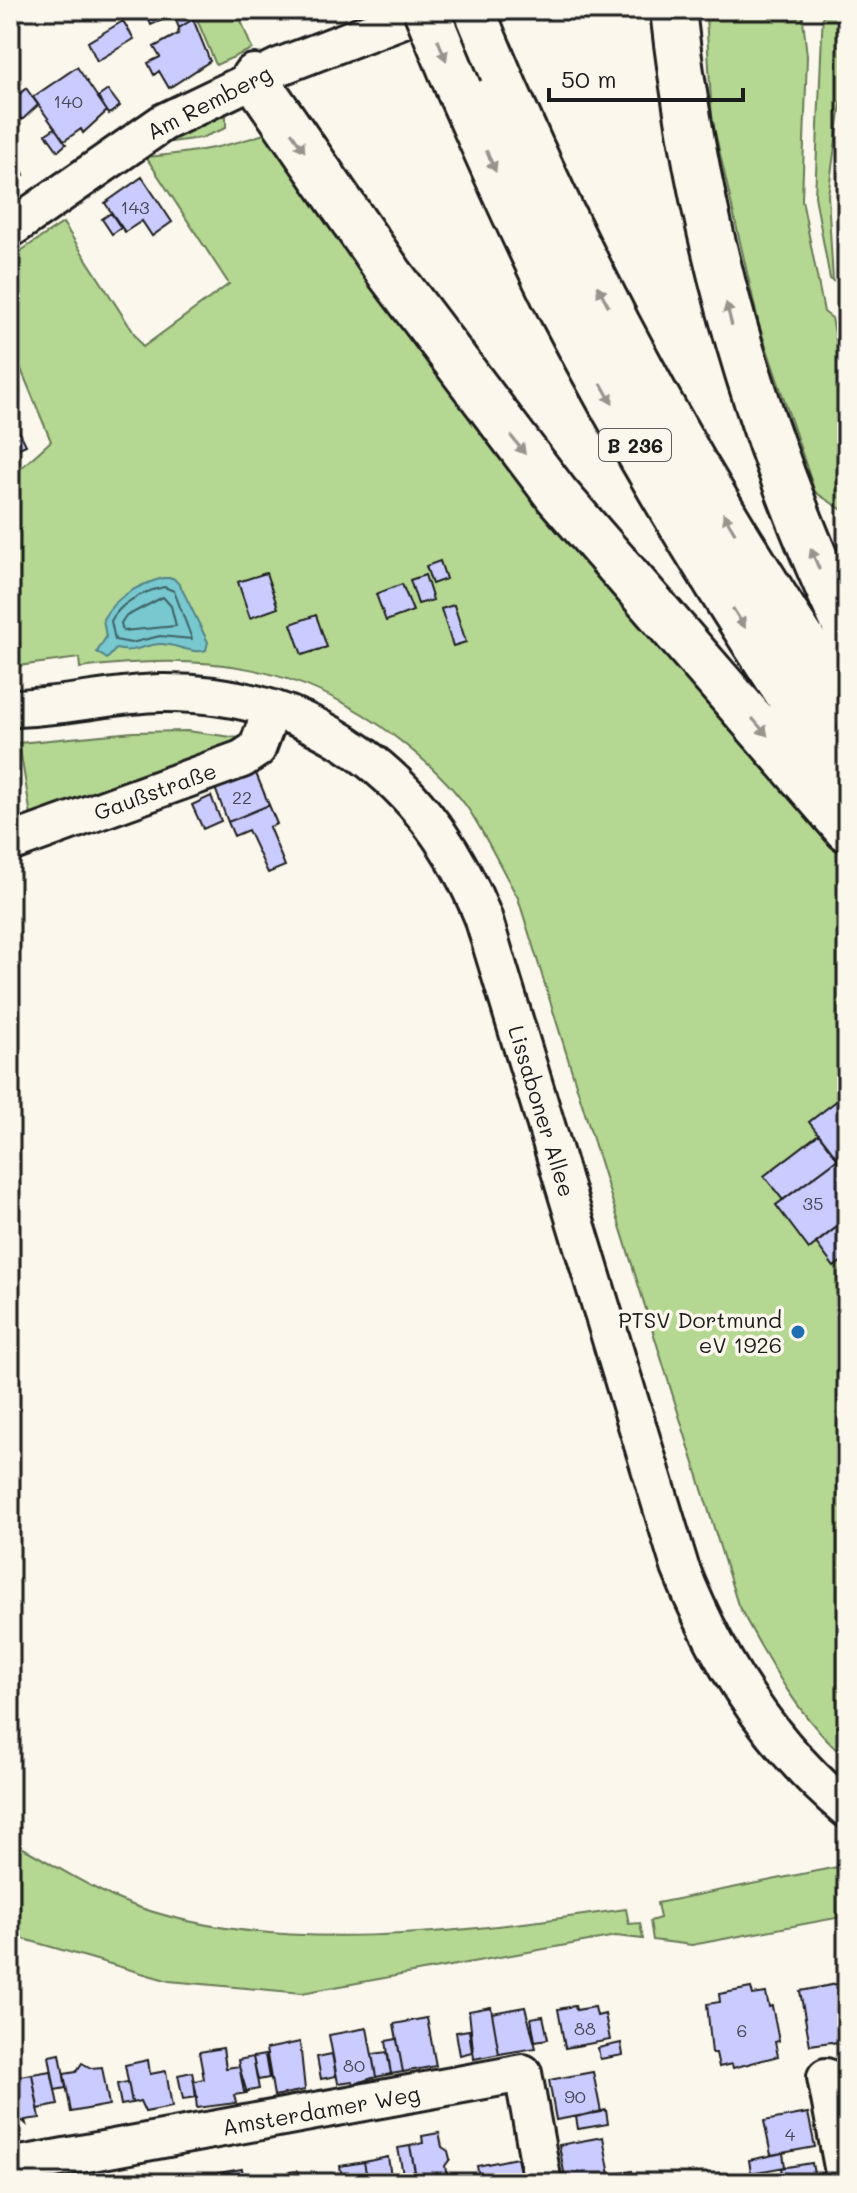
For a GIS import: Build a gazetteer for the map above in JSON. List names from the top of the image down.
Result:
{
  "streets": {
    "highway": ["B 236"],
    "street": [
      "Am Remberg",
      "Gaußstraße",
      "Lissaboner Allee",
      "Amsterdamer Weg"
    ]
  },
  "crossings": [
    ["Am Remberg", "B 236"],
    ["Gaußstraße", "Lissaboner Allee"]
  ],
  "places": ["PTSV Dortmund eV 1926"],
  "house_numbers": [
    "140",
    "143",
    "22",
    "35",
    "88",
    "6",
    "80",
    "90",
    "4"
  ],
  "scale_bar": "50 m"
}
